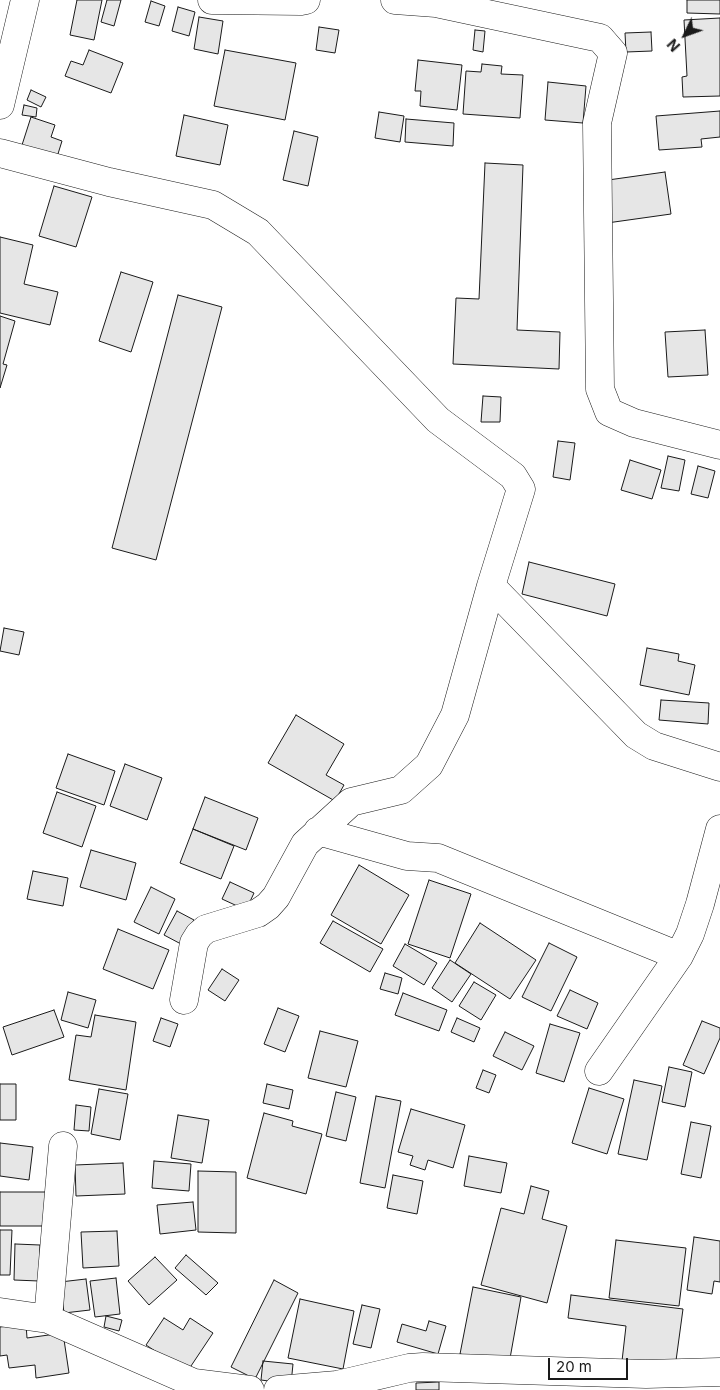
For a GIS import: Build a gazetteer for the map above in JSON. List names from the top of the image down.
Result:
{
  "scale_bar": "20 m",
  "north": "bottom left"
}
